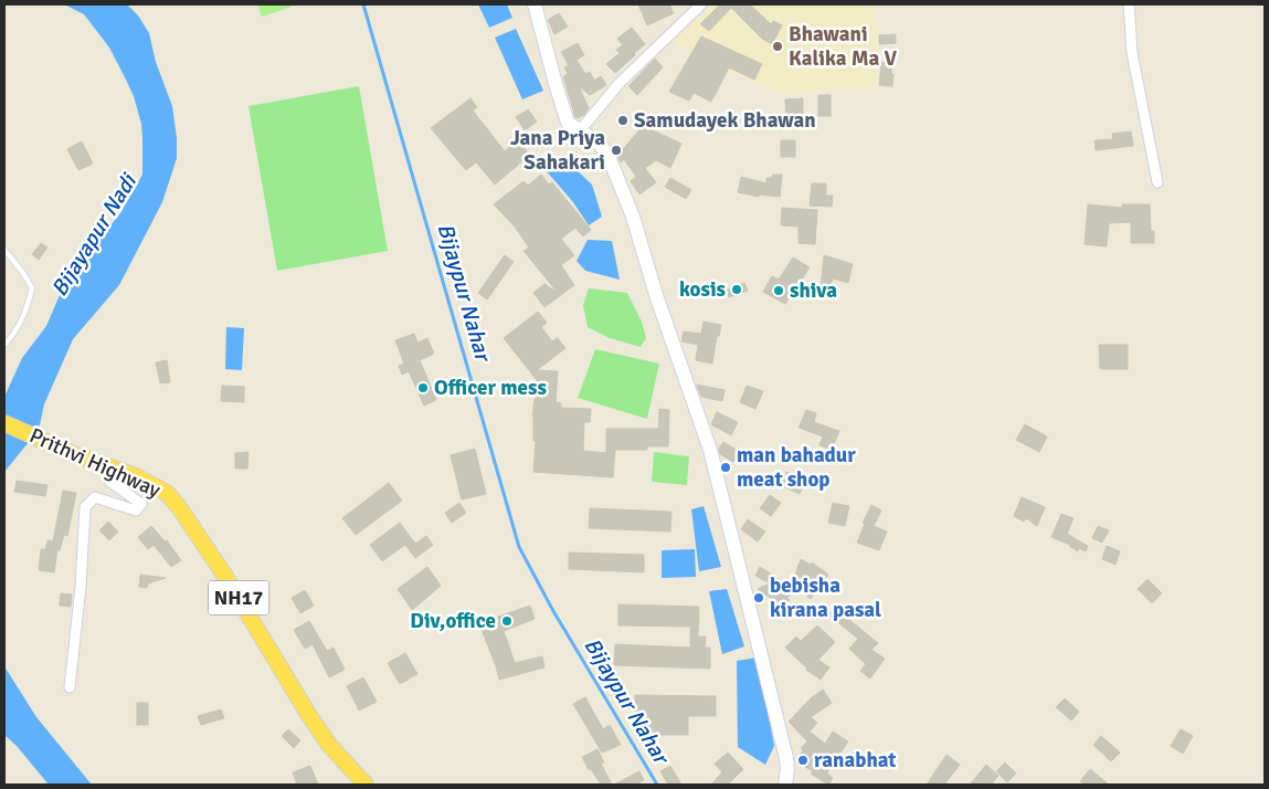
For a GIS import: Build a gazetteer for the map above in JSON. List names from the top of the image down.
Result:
{
  "streets": {
    "highway": ["Prithvi Highway", "NH17"]
  },
  "water": ["Bijayapur Nadi", "Bijaypur Nahar"],
  "places": [
    "Bhawani Kalika Ma V",
    "Samudayek Bhawan",
    "Jana Priya Sahakari",
    "kosis",
    "shiva",
    "Officer mess",
    "man bahadur meat shop",
    "bebisha kirana pasal",
    "Div,office",
    "ranabhat"
  ]
}
